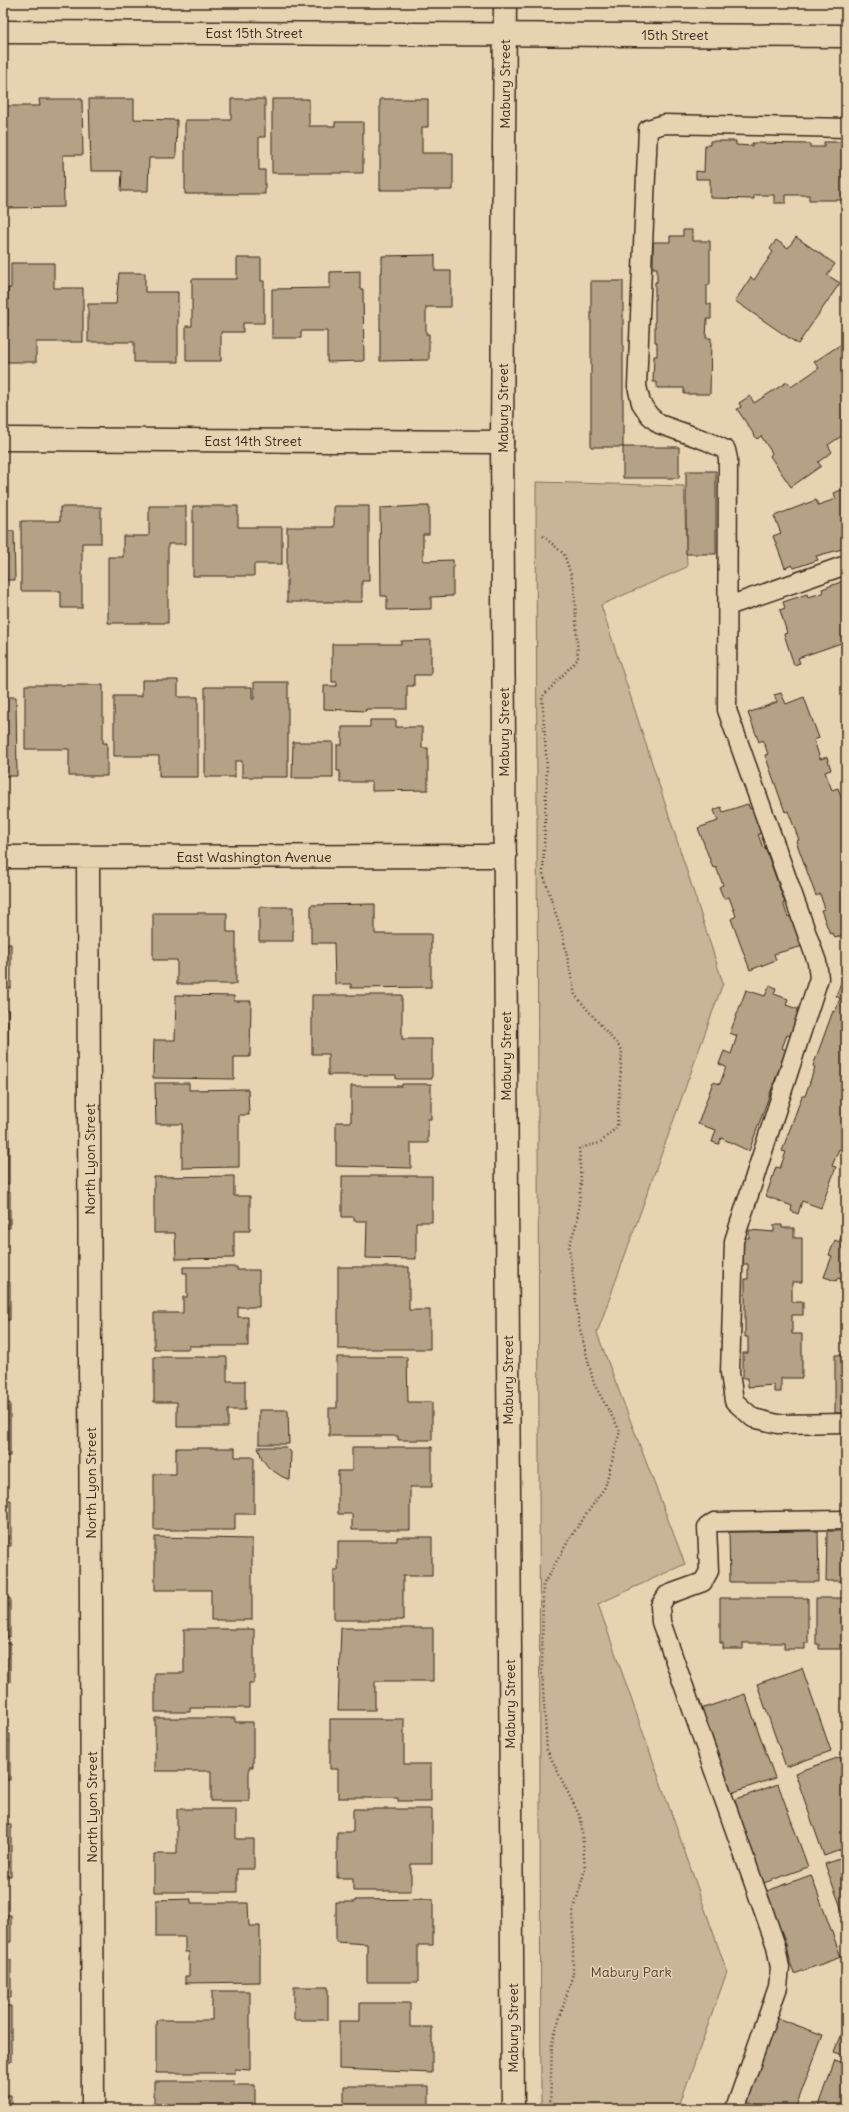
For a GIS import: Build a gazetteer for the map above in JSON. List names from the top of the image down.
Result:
{
  "streets": {
    "street": [
      "East 15th Street",
      "15th Street",
      "Mabury Street",
      "East 14th Street",
      "East Washington Avenue",
      "North Lyon Street"
    ]
  },
  "crossings": [
    ["East 15th Street", "15th Street"],
    ["East 15th Street", "Mabury Street"],
    ["15th Street", "Mabury Street"],
    ["Mabury Street", "East 14th Street"],
    ["Mabury Street", "East Washington Avenue"],
    ["East Washington Avenue", "North Lyon Street"]
  ],
  "parks": ["Mabury Park"]
}
